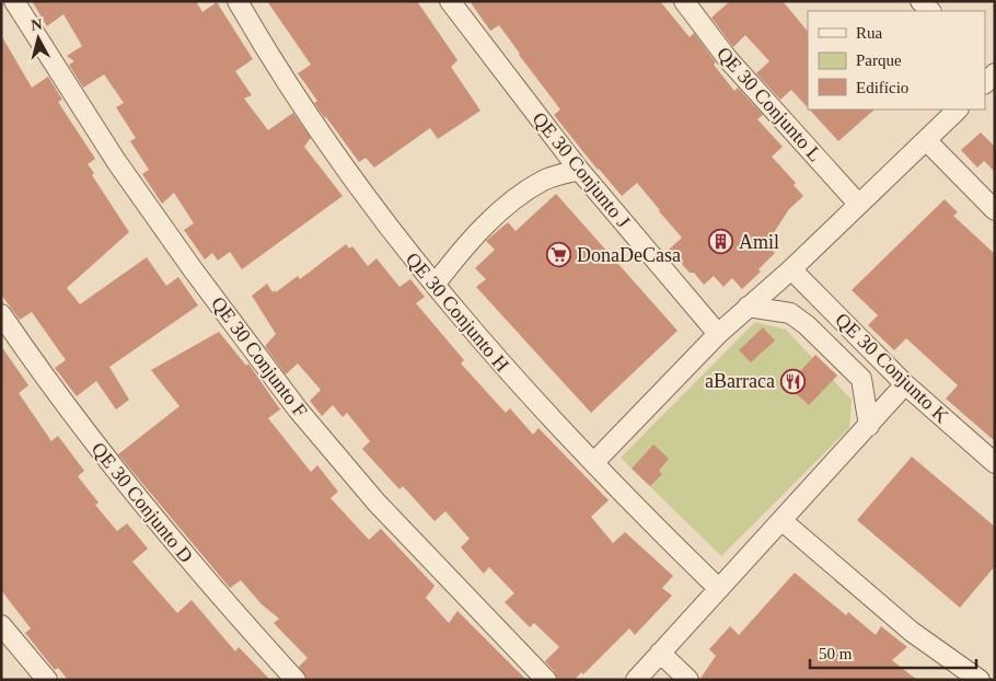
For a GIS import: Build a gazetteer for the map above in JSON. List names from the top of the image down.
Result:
{
  "streets": {
    "street": [
      "QE 30 Conjunto L",
      "QE 30 Conjunto J",
      "QE 30 Conjunto H",
      "QE 30 Conjunto F",
      "QE 30 Conjunto K",
      "QE 30 Conjunto D"
    ]
  },
  "places": {
    "building": ["Amil"],
    "supermarket": ["DonaDeCasa"],
    "restaurant": ["aBarraca"]
  },
  "legend": ["Rua", "Parque", "Edifício"],
  "scale_bar": "50 m",
  "north": "top"
}
